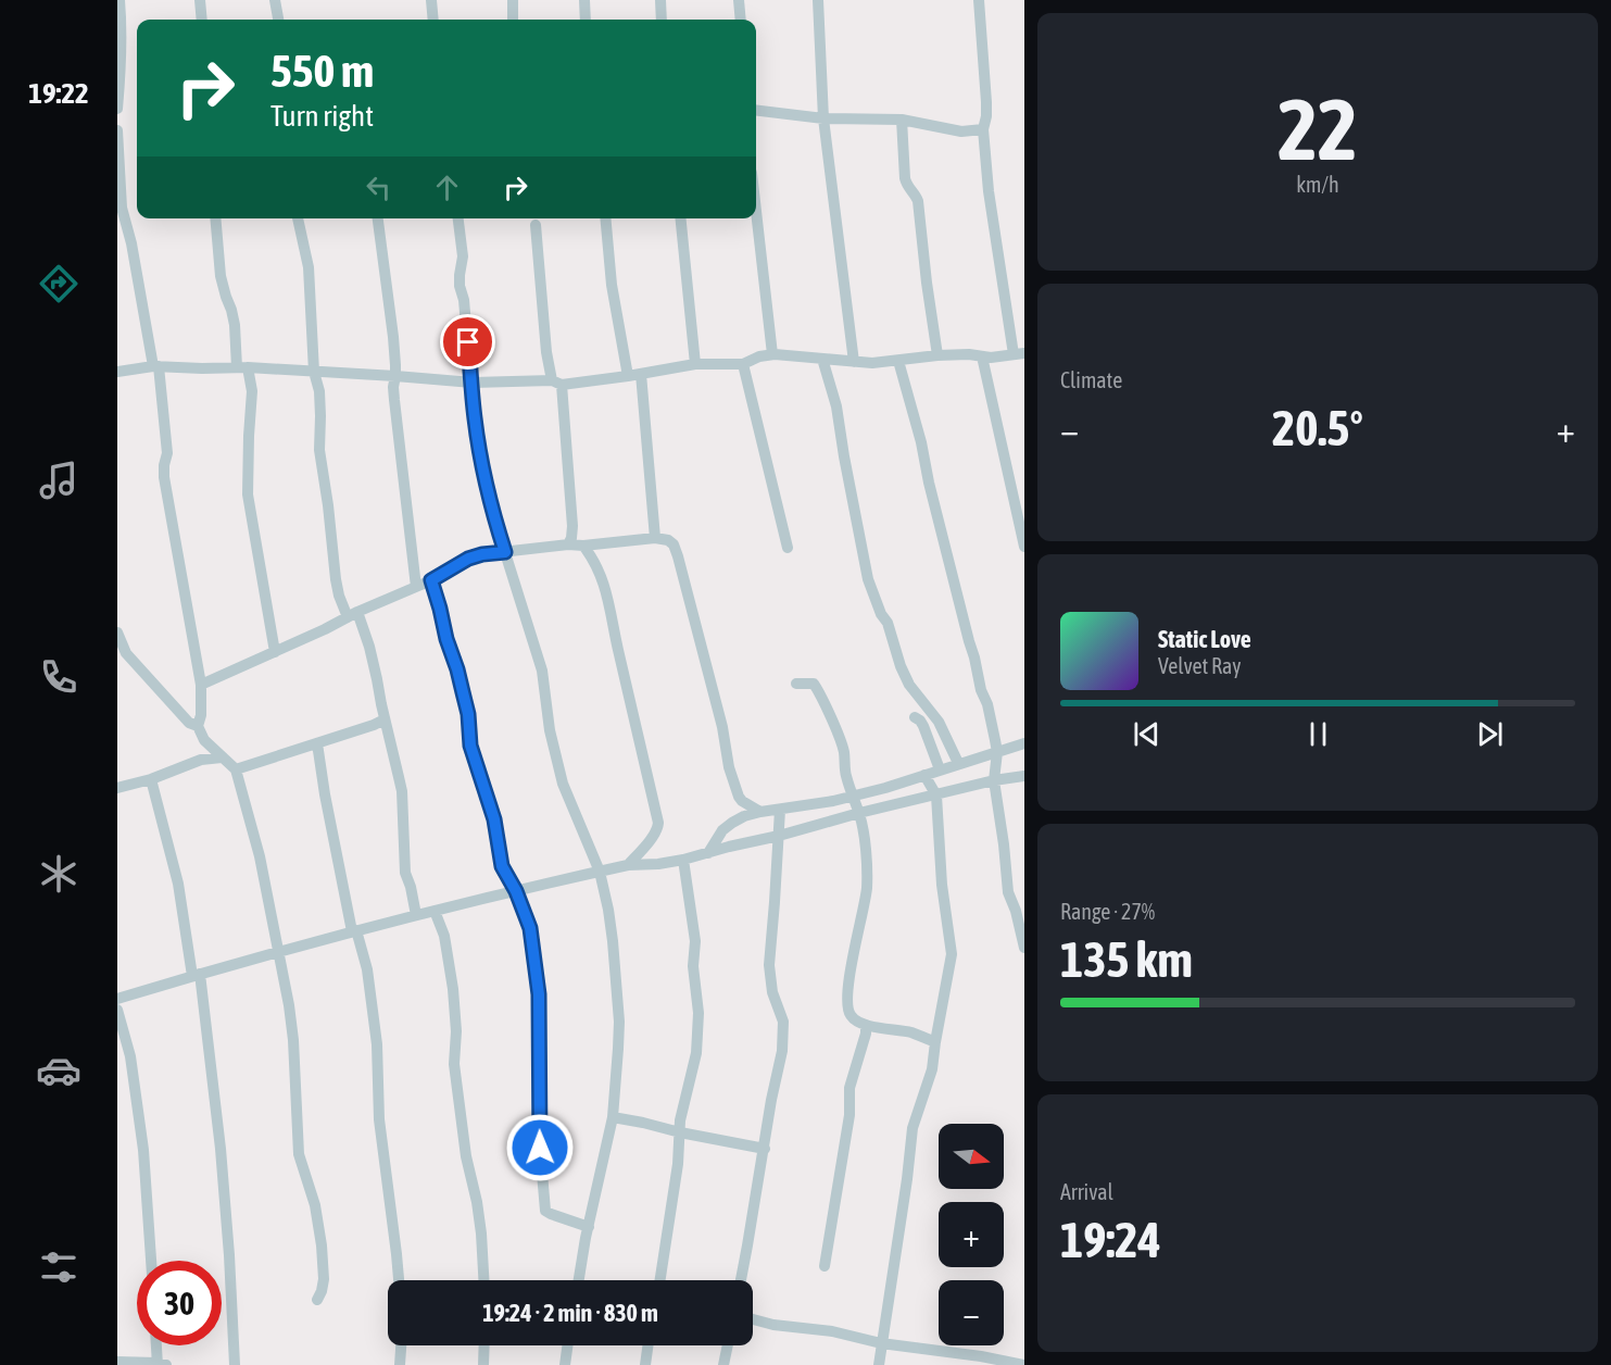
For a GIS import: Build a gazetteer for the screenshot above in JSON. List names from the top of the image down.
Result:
{
  "north": "right",
  "page": {
    "tabs": "19:22",
    "tile": [
      ["22", "km/h"],
      "Climate",
      ["Range · 27%", "135 km"],
      ["Arrival", "19:24"]
    ],
    "turn": ["550 m", "Turn right"],
    "heat": ["−", "20.5°", "+"],
    "song": ["Static Love", "Velvet Ray"],
    "map_buttons": ["+", "−"],
    "limit": "30",
    "trip": "19:24 · 2 min · 830 m"
  }
}
